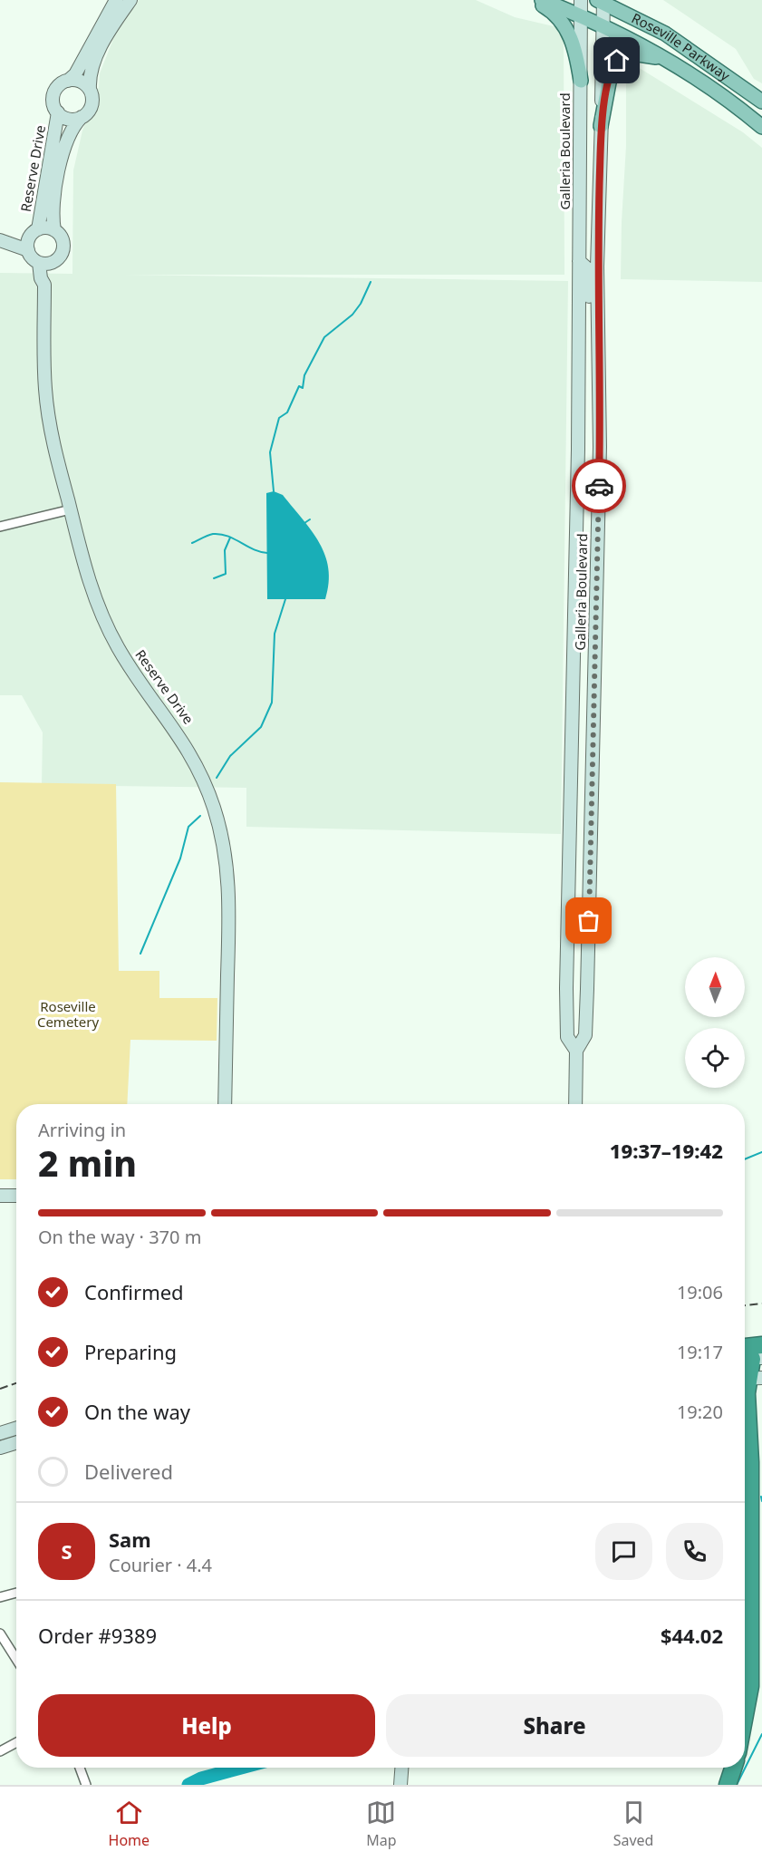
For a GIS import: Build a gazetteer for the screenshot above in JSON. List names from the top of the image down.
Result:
{
  "streets": {
    "main road": ["Roseville Parkway", "Galleria Boulevard", "Reserve Drive"]
  },
  "crossings": [
    ["Roseville Parkway", "Galleria Boulevard"]
  ],
  "parks": ["Roseville Cemetery"],
  "north": "top",
  "page": {
    "heading": ["2 min", "Arriving in", "19:37–19:42"],
    "panel": [
      "Sam",
      "Courier · 4.4",
      "Order #9389",
      "$44.02"
    ],
    "bar": "On the way · 370 m",
    "list": [
      ["Confirmed", "19:06"],
      ["Preparing", "19:17"],
      ["On the way", "19:20"],
      "Delivered"
    ],
    "round": "S",
    "buttons": ["Help", "Share"],
    "tabs": ["Home", "Map", "Saved"]
  }
}
